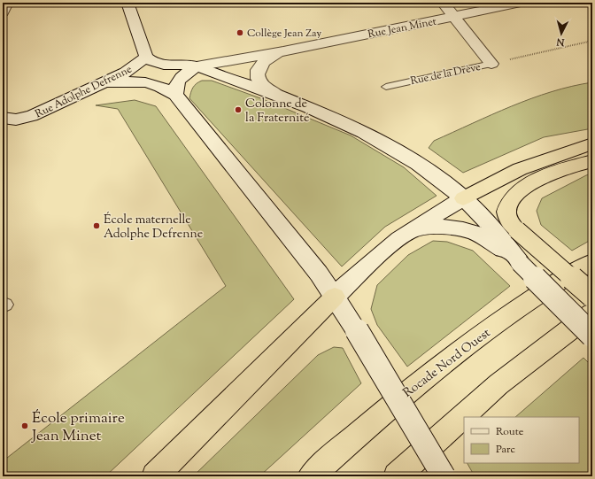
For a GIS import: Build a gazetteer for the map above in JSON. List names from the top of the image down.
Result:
{
  "streets": {
    "highway": ["Rocade Nord Ouest"],
    "street": ["Rue Jean Minet", "Rue de la Drève", "Rue Adolphe Defrenne"]
  },
  "crossings": [
    ["Rue Jean Minet", "Rue de la Drève"]
  ],
  "places": [
    "Collège Jean Zay",
    "Colonne de la Fraternité",
    "École maternelle Adolphe Defrenne",
    "École primaire Jean Minet"
  ],
  "legend": ["Route", "Parc"],
  "north": "bottom"
}
